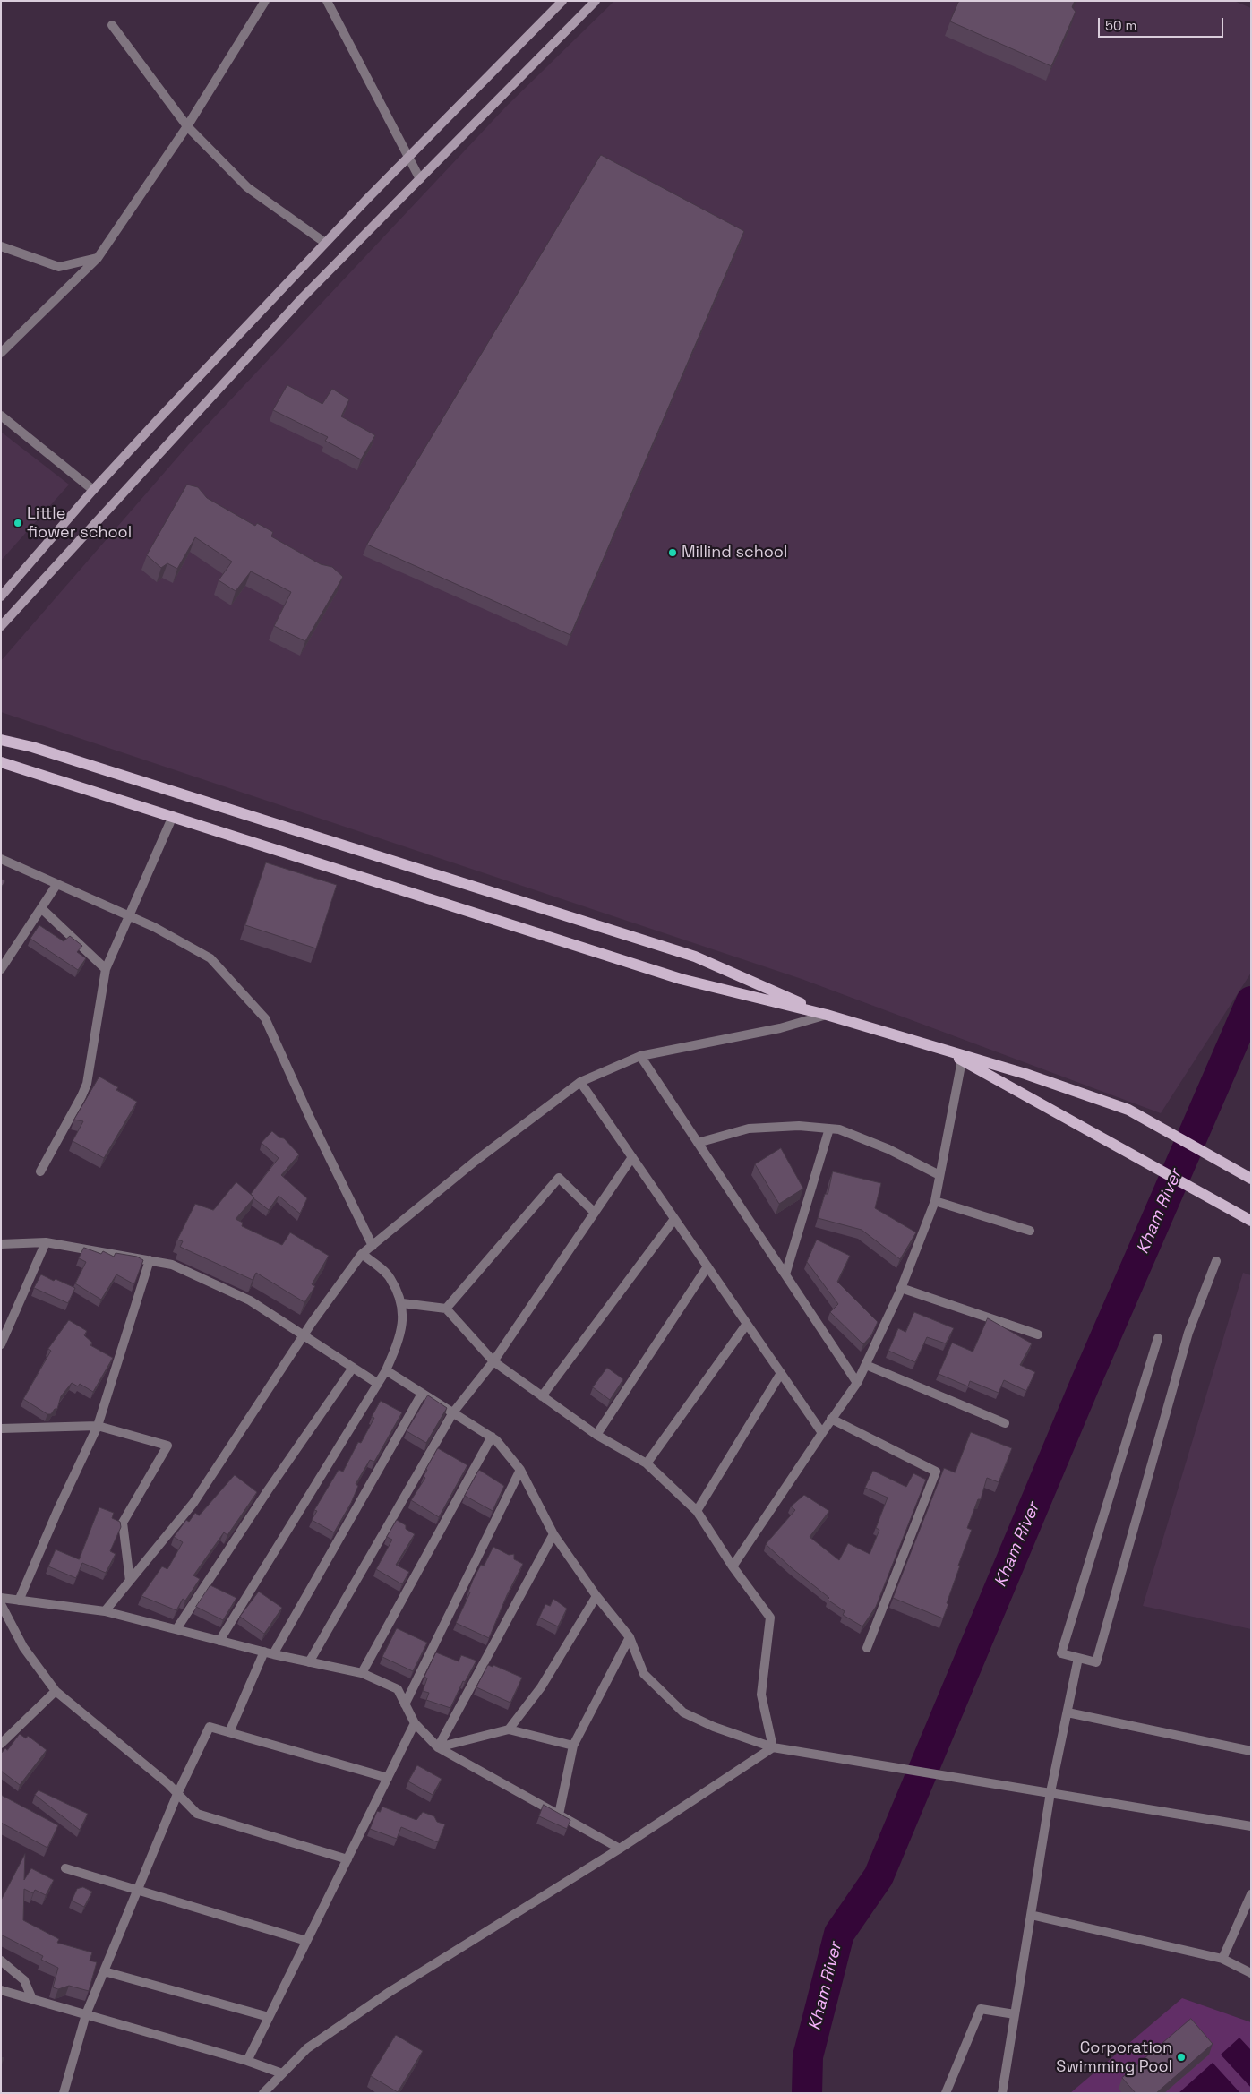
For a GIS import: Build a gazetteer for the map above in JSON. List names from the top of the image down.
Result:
{
  "water": ["Kham River"],
  "places": ["Little fiower school", "Millind school", "Corporation Swimming Pool"],
  "scale_bar": "50 m"
}
